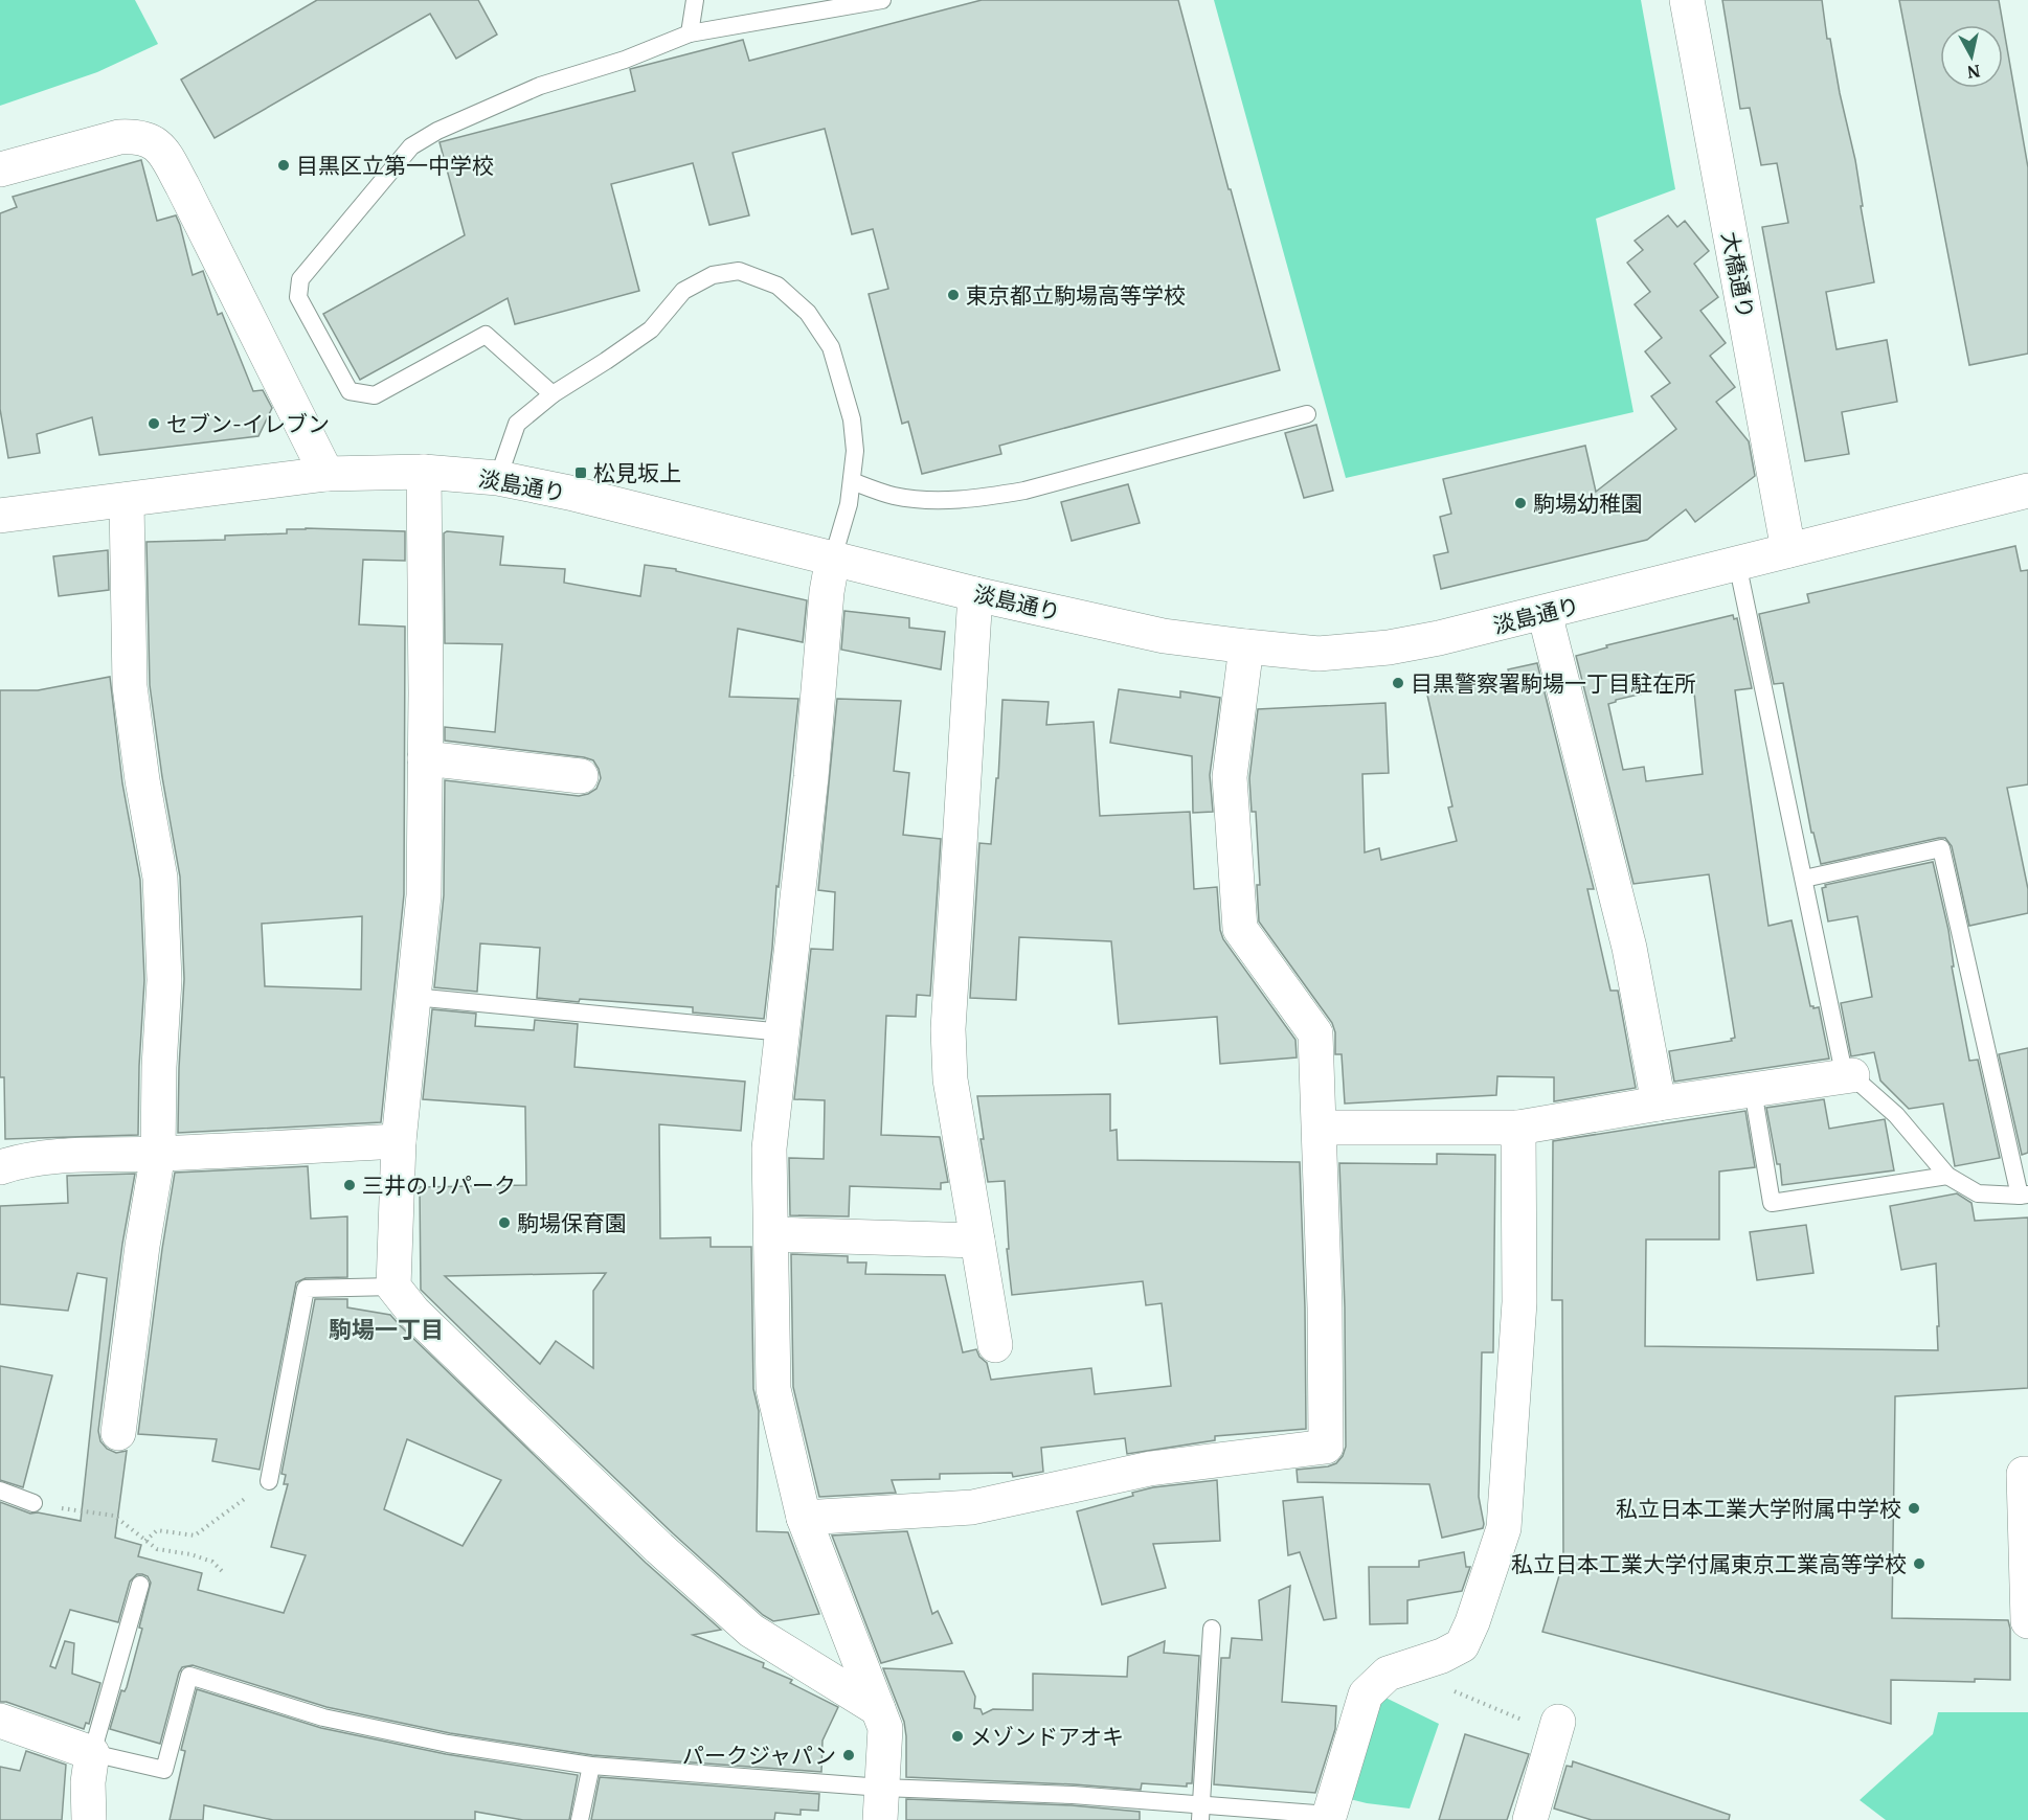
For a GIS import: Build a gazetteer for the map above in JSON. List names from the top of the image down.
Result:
{
  "streets": {
    "street": ["大橋通り", "淡島通り"]
  },
  "crossings": [
    ["大橋通り", "淡島通り"]
  ],
  "districts": ["駒場一丁目"],
  "places": {
    "other": [
      "目黒区立第一中学校",
      "東京都立駒場高等学校",
      "セブン-イレブン",
      "駒場幼稚園",
      "目黒警察署駒場一丁目駐在所",
      "三井のリパーク",
      "駒場保育園",
      "私立日本工業大学附属中学校",
      "私立日本工業大学付属東京工業高等学校",
      "メゾンドアオキ",
      "パークジャパン"
    ],
    "transit": ["松見坂上"]
  },
  "north": "bottom"
}
